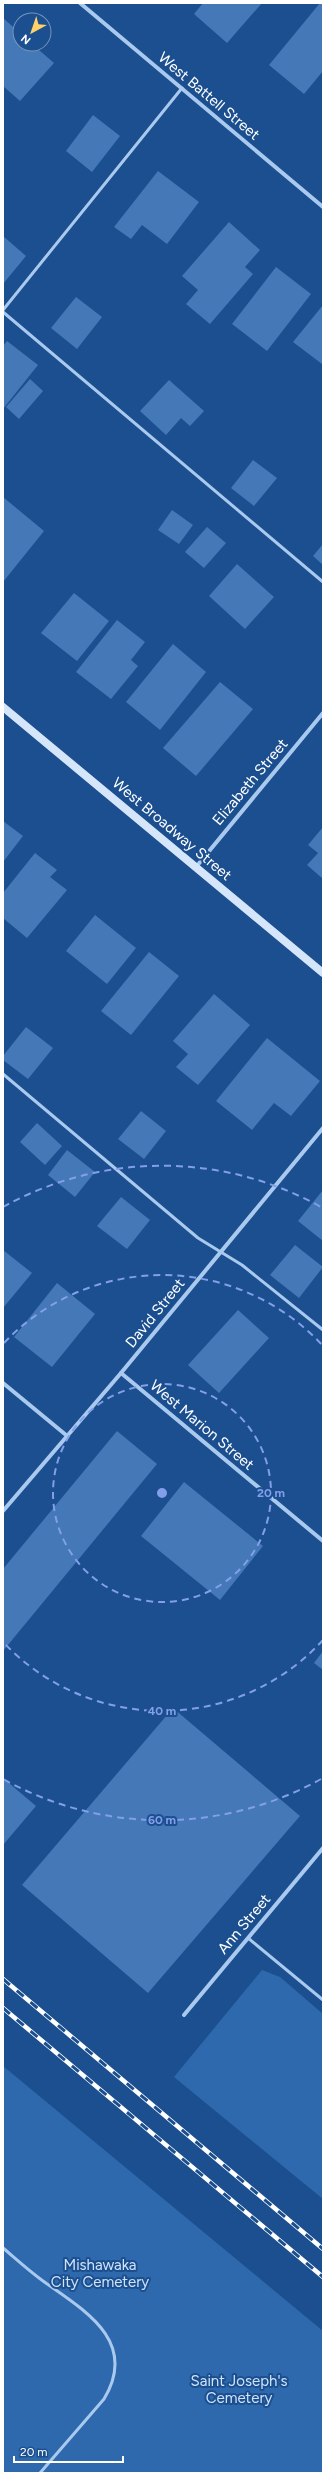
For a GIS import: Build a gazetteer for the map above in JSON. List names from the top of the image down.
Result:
{
  "streets": {
    "street": [
      "West Battell Street",
      "Elizabeth Street",
      "West Broadway Street",
      "David Street",
      "West Marion Street",
      "Ann Street"
    ]
  },
  "crossings": [
    ["Elizabeth Street", "West Broadway Street"],
    ["David Street", "West Marion Street"]
  ],
  "parks": ["Mishawaka City Cemetery", "Saint Joseph's Cemetery"],
  "scale_bar": "20 m",
  "north": "bottom left",
  "rings": ["20 m", "40 m", "60 m"]
}
